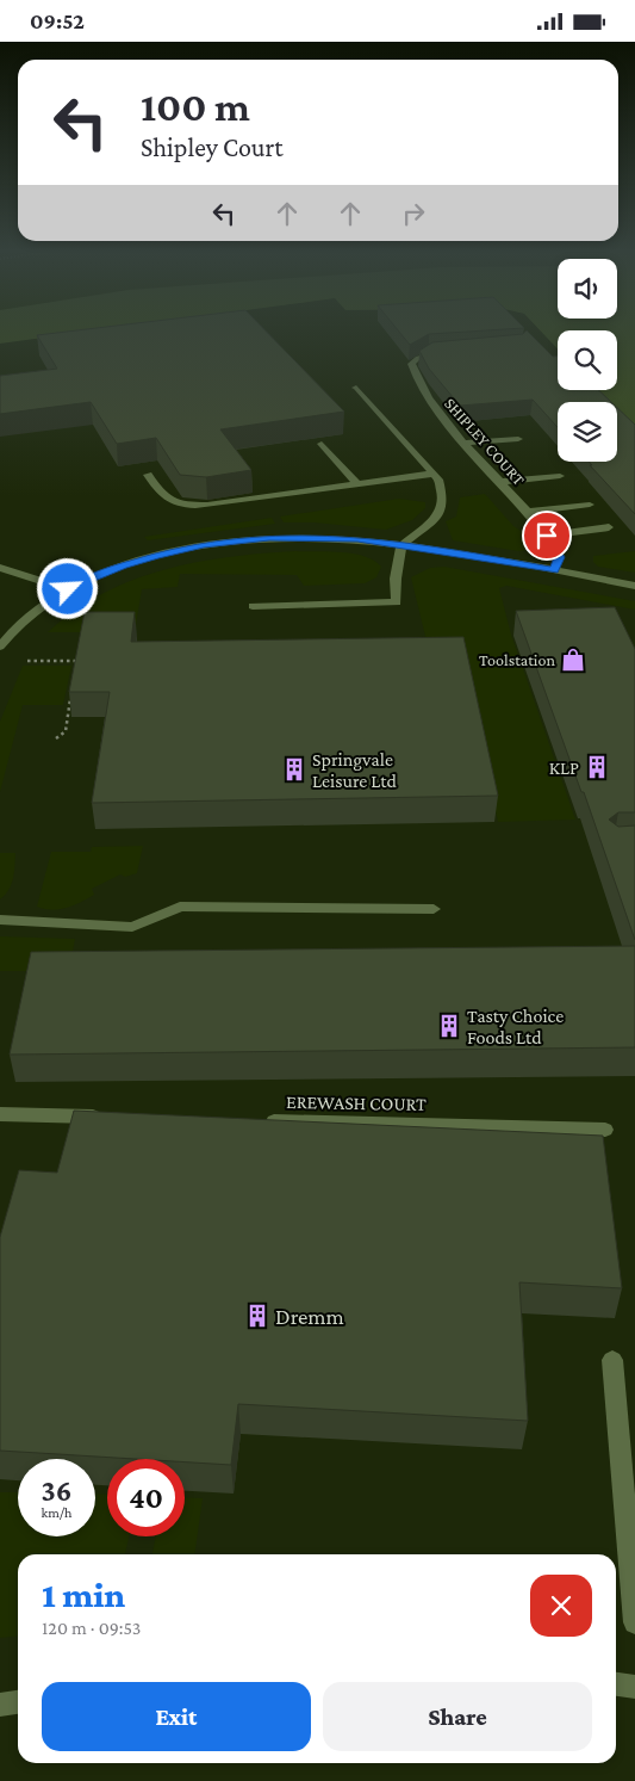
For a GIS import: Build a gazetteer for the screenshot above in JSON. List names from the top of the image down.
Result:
{
  "streets": {
    "street": ["SHIPLEY COURT", "EREWASH COURT"]
  },
  "places": {
    "shop": ["Toolstation"],
    "building": [
      "KLP",
      "Springvale Leisure Ltd",
      "Tasty Choice Foods Ltd",
      "Dremm"
    ]
  },
  "page": {
    "status": "09:52",
    "turn": ["100 m", "Shipley Court"],
    "speed": "36 km/h",
    "limit": "40",
    "heading": ["1 min", "120 m · 09:53"],
    "buttons": ["Exit", "Share"]
  }
}
